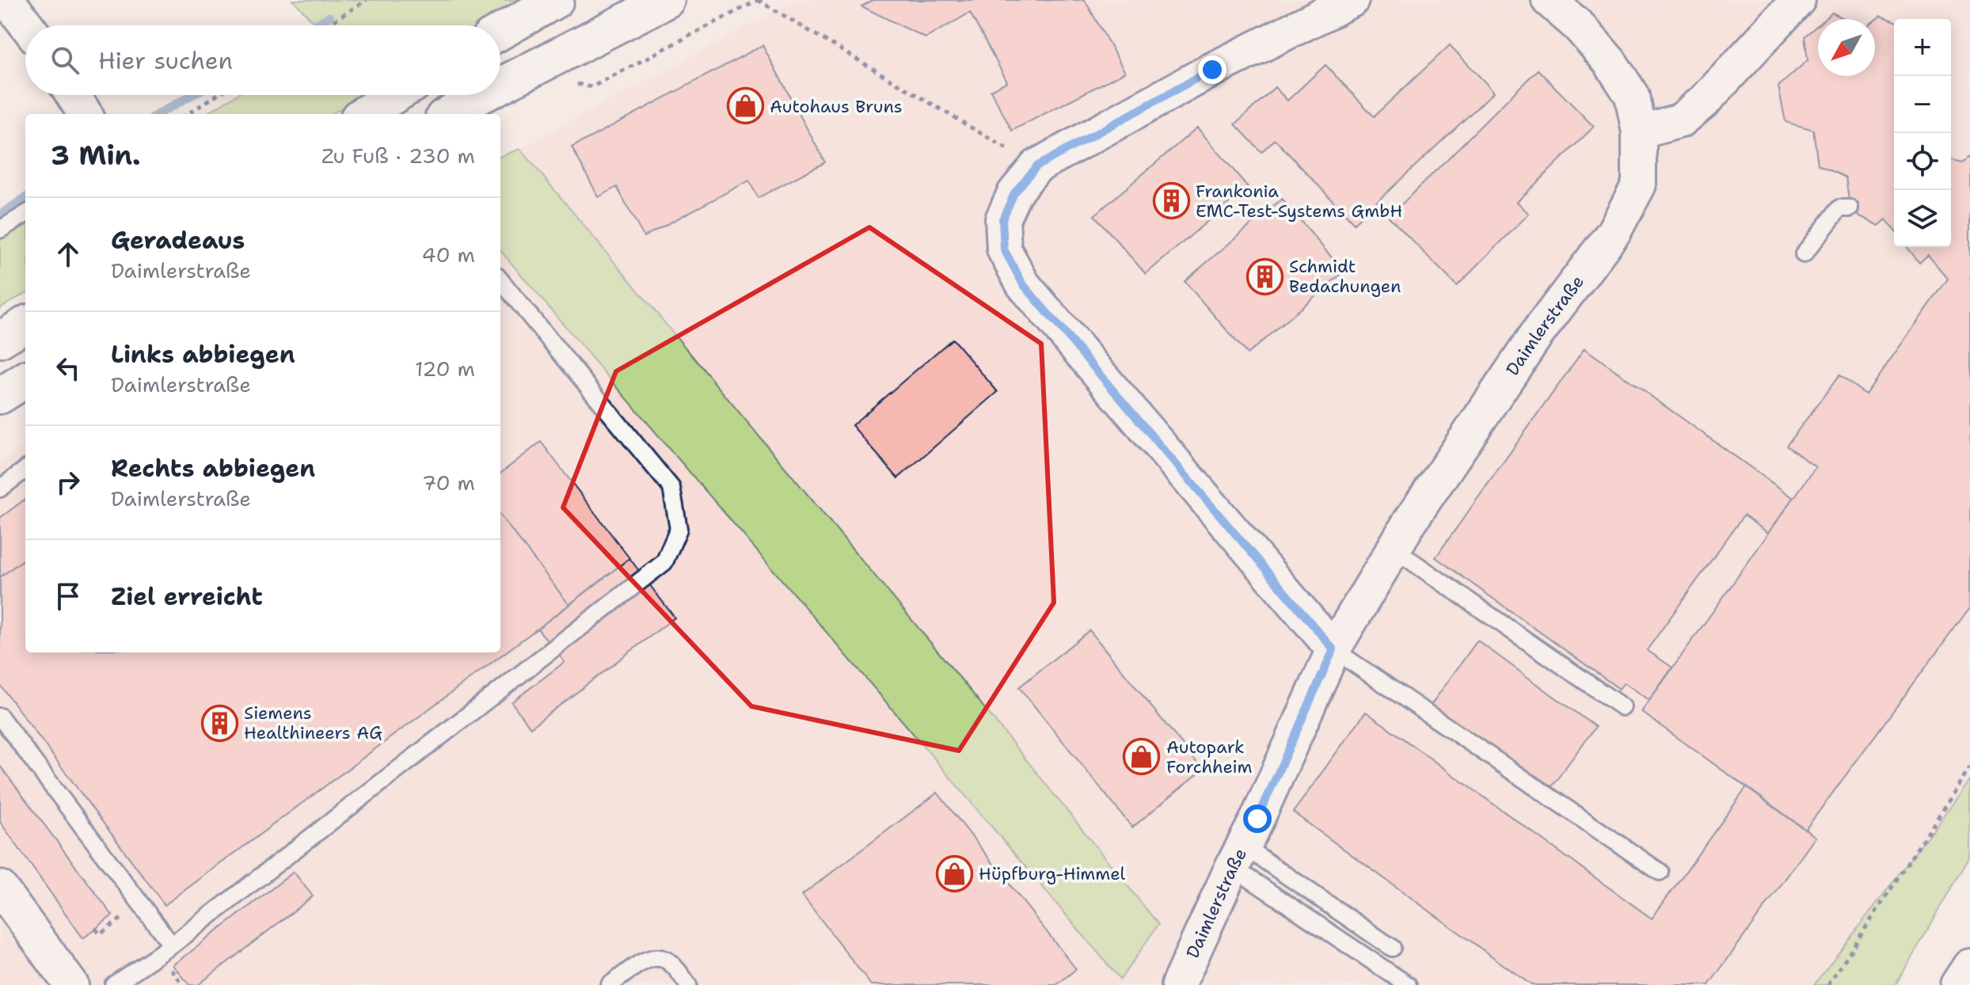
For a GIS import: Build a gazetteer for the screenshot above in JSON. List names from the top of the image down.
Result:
{
  "streets": {
    "street": ["Daimlerstraße"]
  },
  "places": {
    "shop": ["Autohaus Bruns", "Autopark Forchheim", "Hüpfburg-Himmel"],
    "building": ["Frankonia EMC-Test-Systems GmbH", "Schmidt Bedachungen", "Siemens Healthineers AG"]
  },
  "north": "bottom left",
  "page": {
    "map_buttons": ["+", "−"],
    "search": "Hier suchen",
    "heading": ["3 Min.", "Zu Fuß · 230 m"],
    "list": [
      ["Geradeaus", "Daimlerstraße", "40 m"],
      ["Links abbiegen", "Daimlerstraße", "120 m"],
      ["Rechts abbiegen", "Daimlerstraße", "70 m"],
      "Ziel erreicht"
    ]
  }
}
